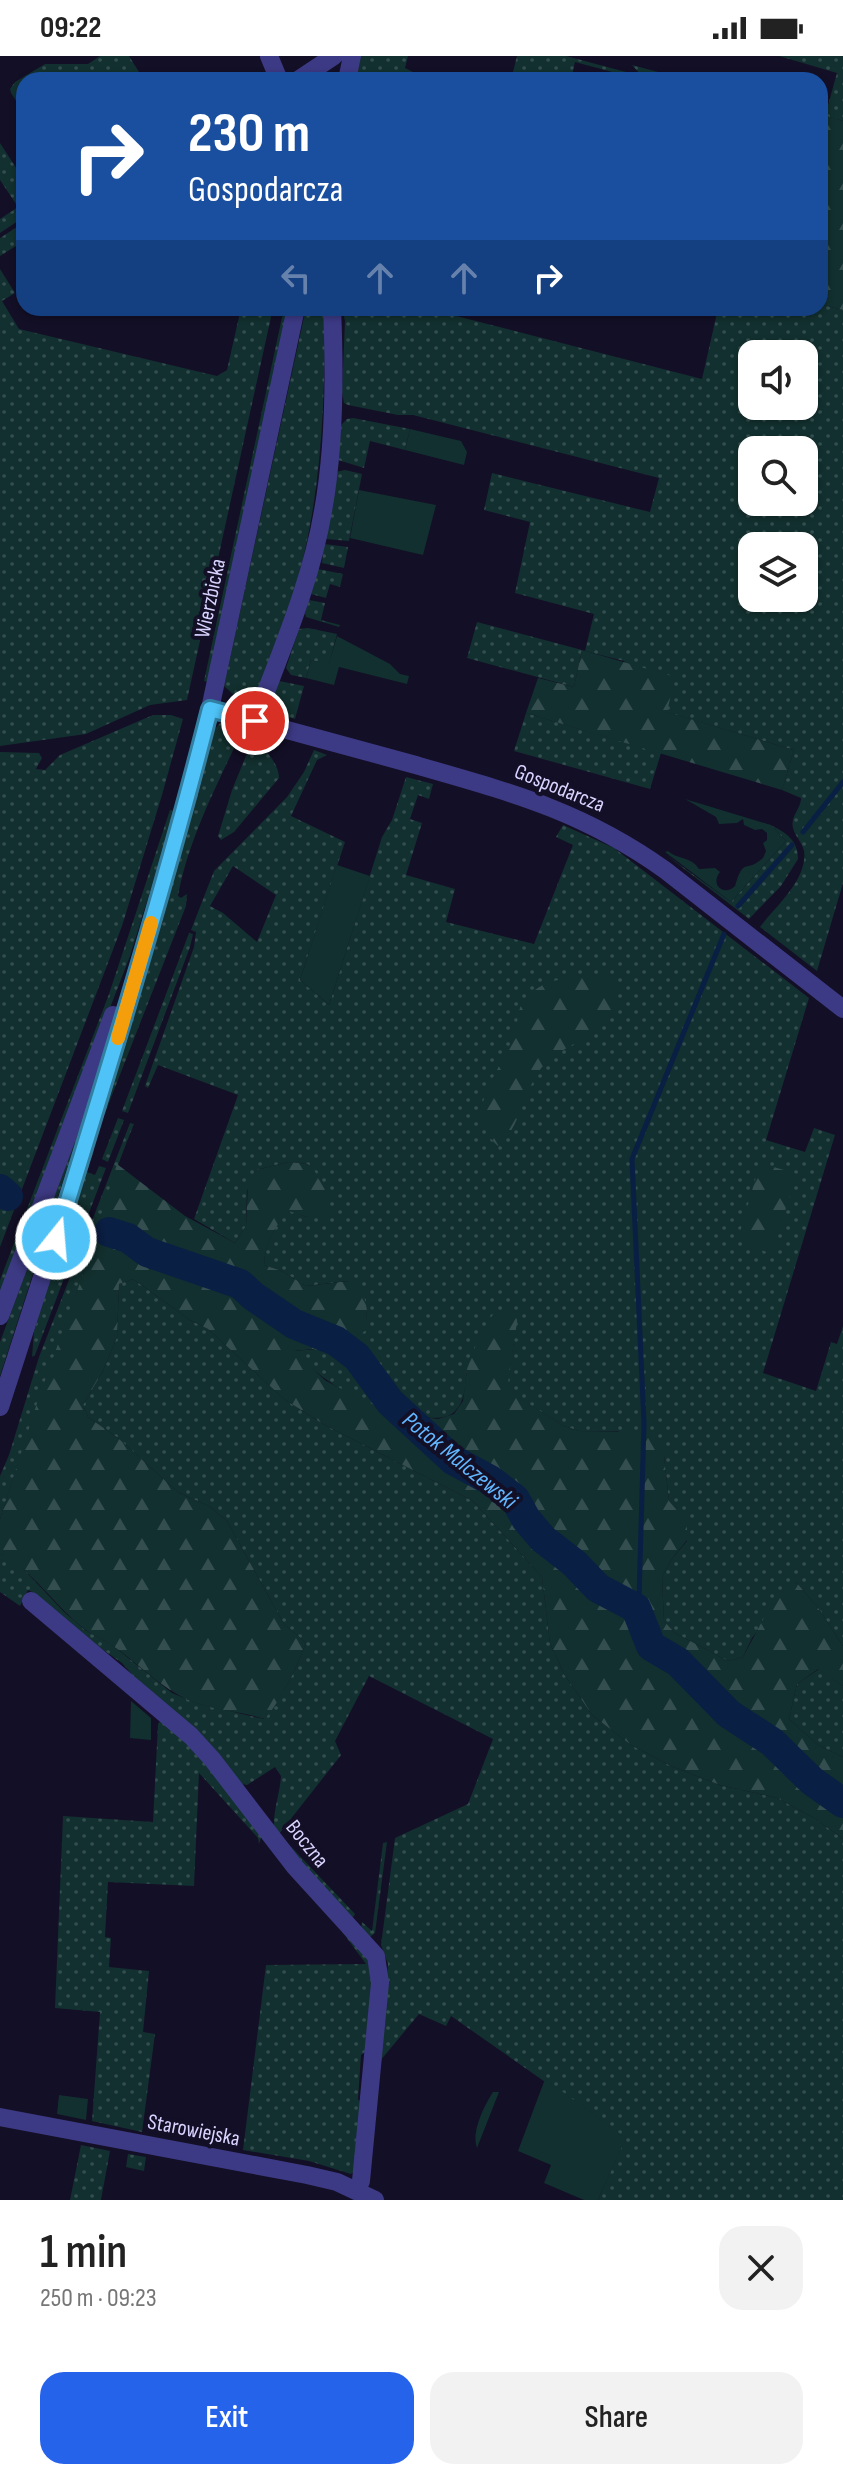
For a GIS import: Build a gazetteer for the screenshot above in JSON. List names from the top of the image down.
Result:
{
  "streets": {
    "street": [
      "Wierzbicka",
      "Gospodarcza",
      "Boczna",
      "Starowiejska"
    ]
  },
  "crossings": [
    ["Wierzbicka", "Gospodarcza"],
    ["Boczna", "Starowiejska"]
  ],
  "water": ["Potok Malczewski"],
  "page": {
    "status": "09:22",
    "turn": ["230 m", "Gospodarcza"],
    "heading": ["1 min", "250 m · 09:23"],
    "buttons": ["Exit", "Share"]
  }
}
